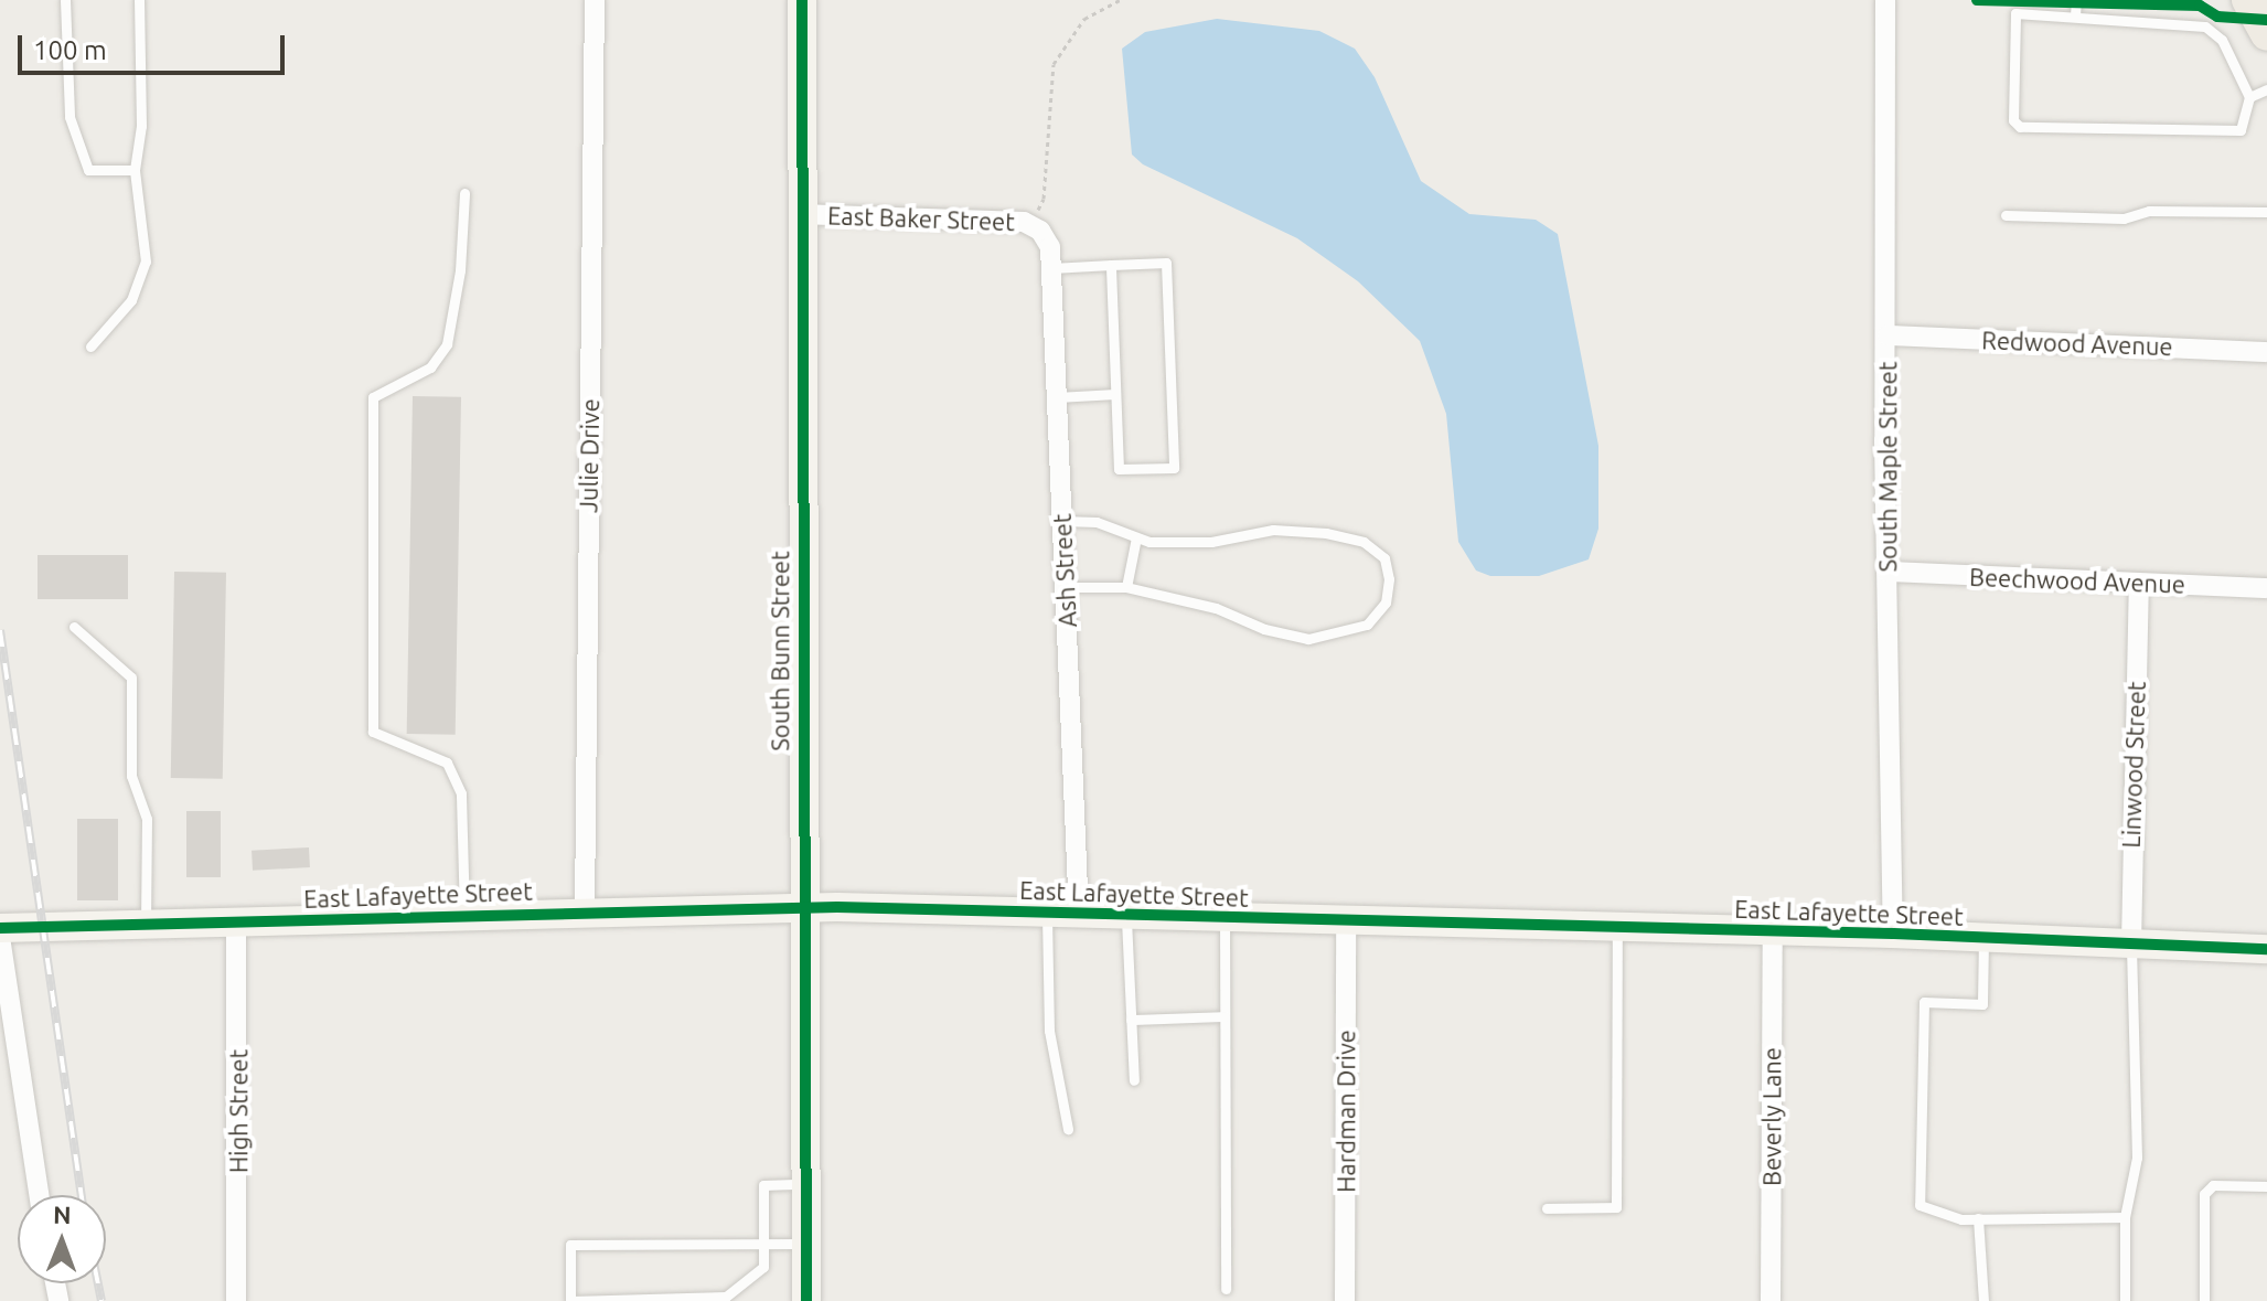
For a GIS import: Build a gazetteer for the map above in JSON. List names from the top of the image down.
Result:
{
  "streets": {
    "street": [
      "East Baker Street",
      "Redwood Avenue",
      "Julie Drive",
      "South Maple Street",
      "Ash Street",
      "Beechwood Avenue",
      "South Bunn Street",
      "Linwood Street",
      "East Lafayette Street",
      "High Street",
      "Hardman Drive",
      "Beverly Lane"
    ]
  },
  "crossings": [
    ["East Baker Street", "Ash Street"],
    ["East Baker Street", "South Bunn Street"],
    ["Redwood Avenue", "South Maple Street"],
    ["Julie Drive", "East Lafayette Street"],
    ["South Maple Street", "Beechwood Avenue"],
    ["South Maple Street", "East Lafayette Street"],
    ["Ash Street", "East Lafayette Street"],
    ["Beechwood Avenue", "Linwood Street"],
    ["South Bunn Street", "East Lafayette Street"],
    ["Linwood Street", "East Lafayette Street"],
    ["East Lafayette Street", "High Street"],
    ["East Lafayette Street", "Hardman Drive"],
    ["East Lafayette Street", "Beverly Lane"]
  ],
  "scale_bar": "100 m",
  "north": "top"
}
